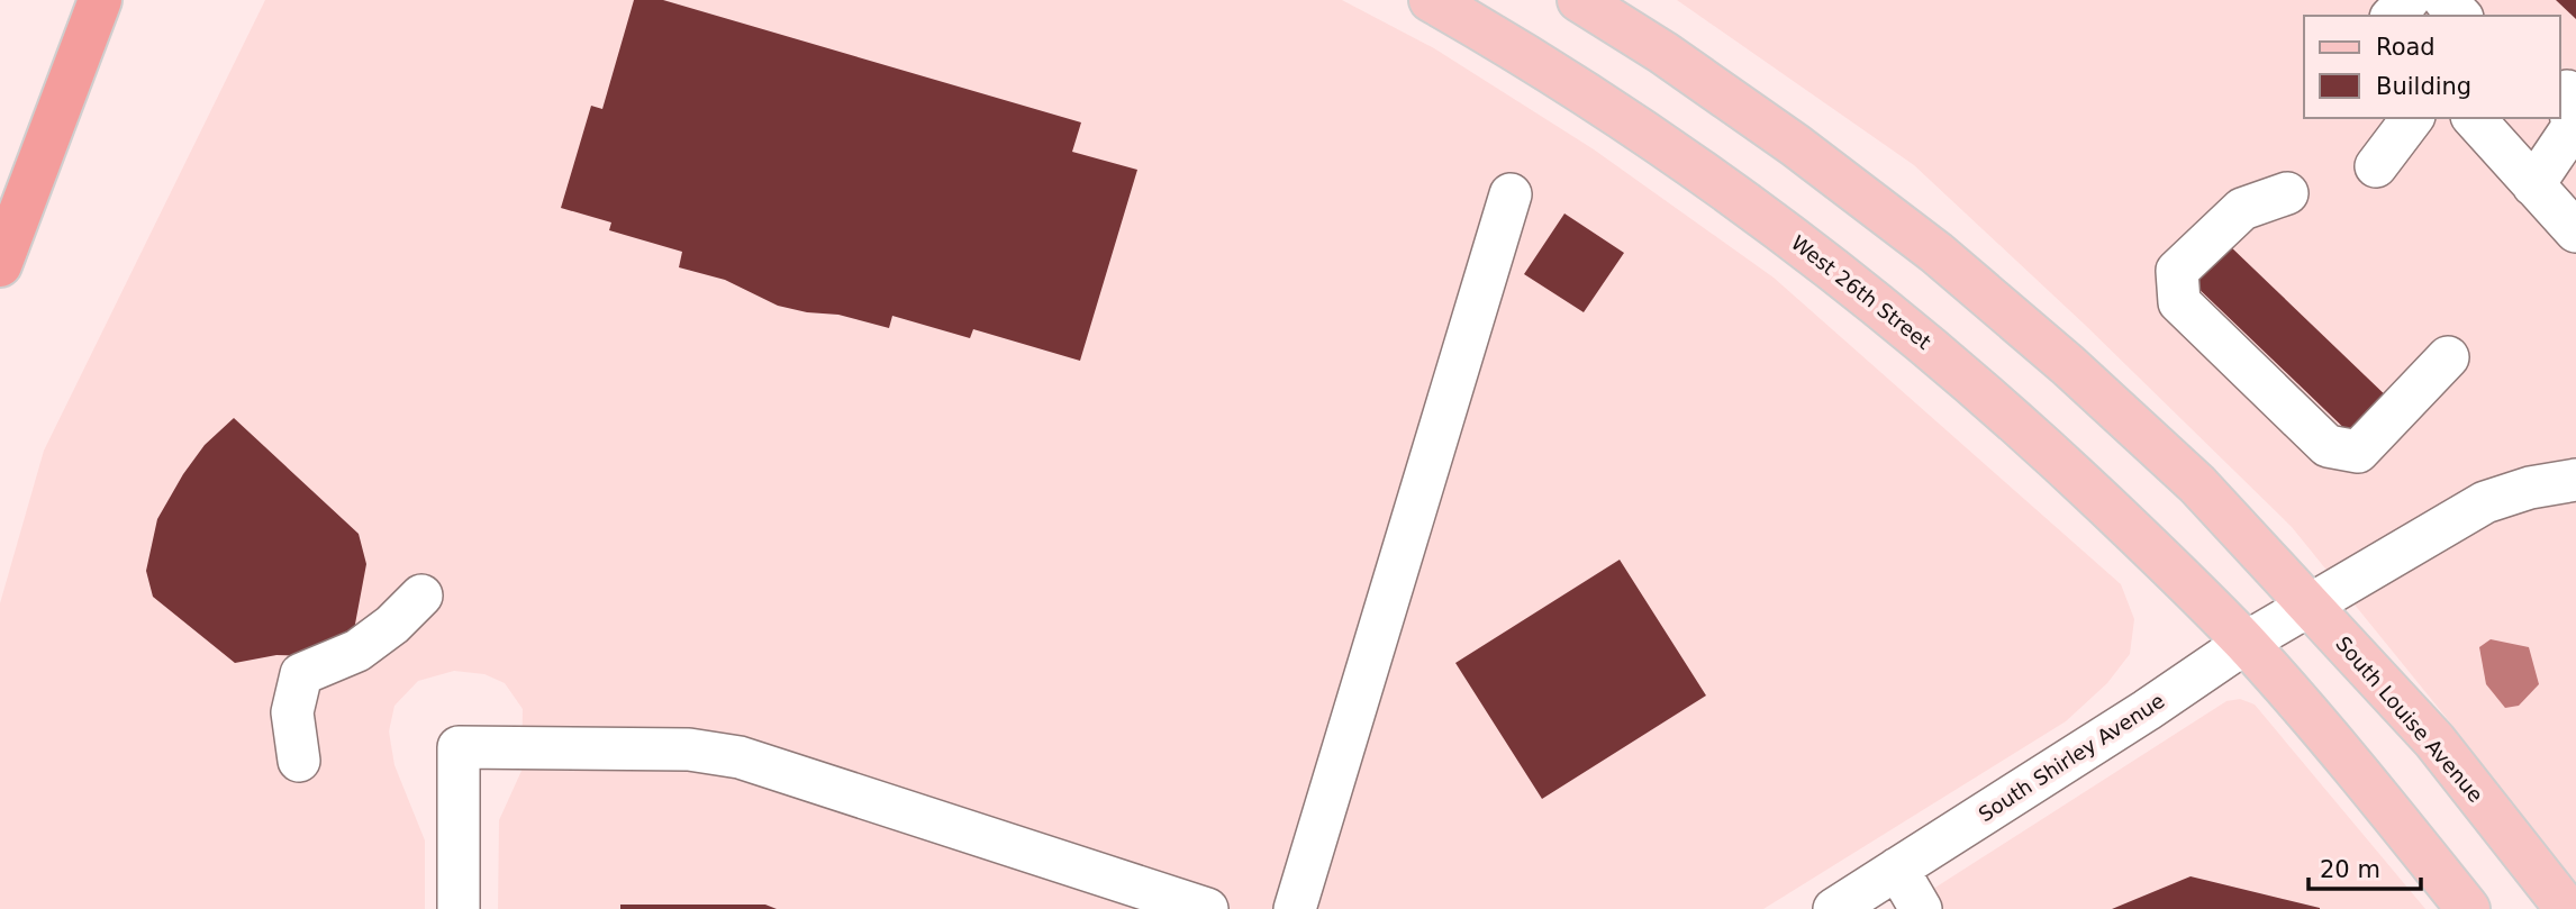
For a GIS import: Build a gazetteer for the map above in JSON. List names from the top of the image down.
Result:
{
  "streets": {
    "main road": ["West 26th Street", "South Louise Avenue"],
    "street": ["South Shirley Avenue"]
  },
  "crossings": [
    ["West 26th Street", "South Shirley Avenue"],
    ["South Louise Avenue", "South Shirley Avenue"]
  ],
  "legend": ["Road", "Building"],
  "scale_bar": "20 m"
}
